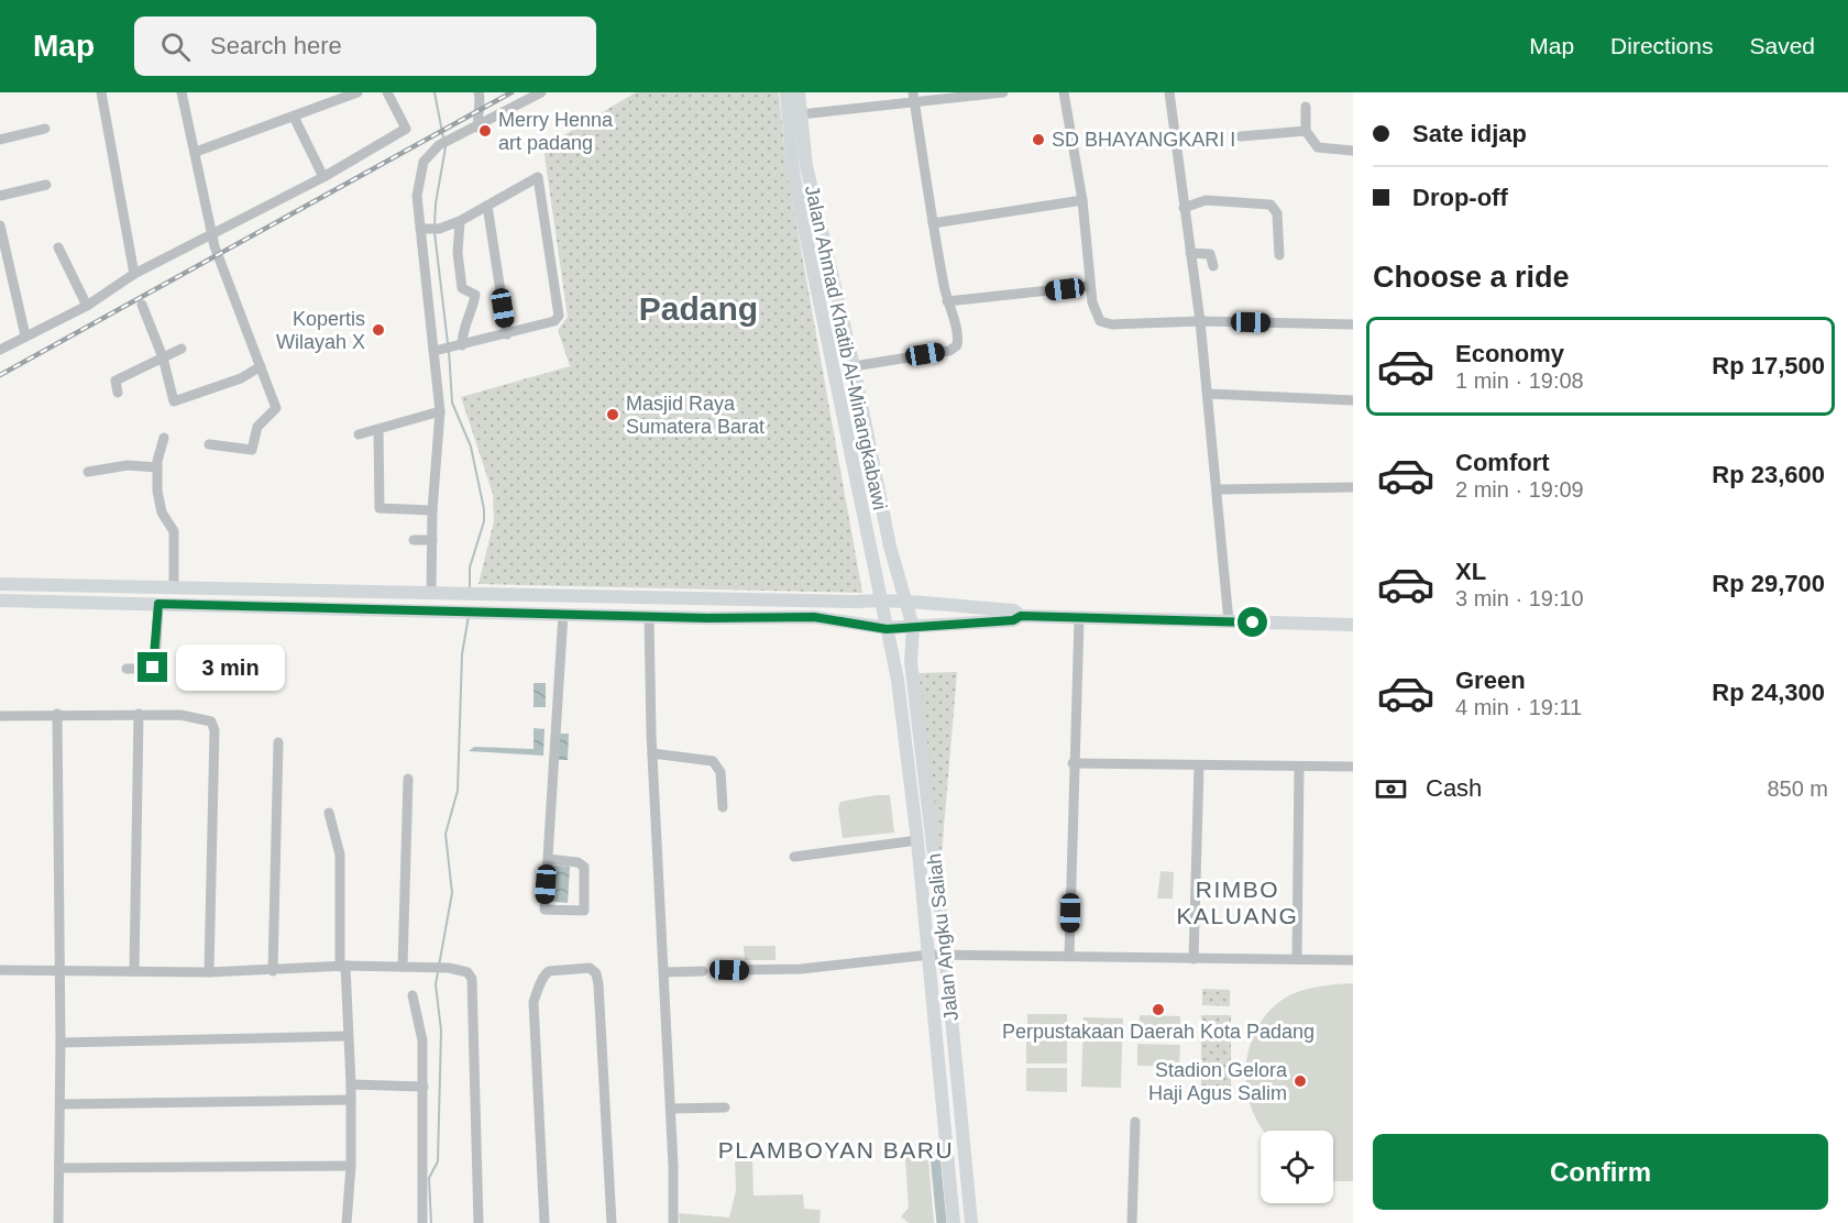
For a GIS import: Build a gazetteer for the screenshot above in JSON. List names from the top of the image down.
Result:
{
  "streets": {
    "main road": ["Jalan Ahmad Khatib Al-Minangkabawi", "Jalan Angku Saliah"]
  },
  "crossings": [
    ["Jalan Ahmad Khatib Al-Minangkabawi", "Jalan Angku Saliah"]
  ],
  "districts": ["Padang", "RIMBO KALUANG", "PLAMBOYAN BARU"],
  "places": [
    "Merry Henna art padang",
    "SD BHAYANGKARI I",
    "Kopertis Wilayah X",
    "Masjid Raya Sumatera Barat",
    "Perpustakaan Daerah Kota Padang",
    "Stadion Gelora Haji Agus Salim"
  ],
  "page": {
    "header": "Map",
    "search": "Search here",
    "nav": ["Map", "Directions", "Saved"],
    "banner": ["Sate idjap", "Drop-off"],
    "heading": "Choose a ride",
    "list": [
      {
        "name": "Economy",
        "note": "1 min · 19:08",
        "value": "Rp 17,500"
      },
      {
        "name": "Comfort",
        "note": "2 min · 19:09",
        "value": "Rp 23,600"
      },
      {
        "name": "XL",
        "note": "3 min · 19:10",
        "value": "Rp 29,700"
      },
      {
        "name": "Green",
        "note": "4 min · 19:11",
        "value": "Rp 24,300"
      }
    ],
    "bubble": "3 min",
    "pay": ["Cash", "850 m"],
    "buttons": "Confirm"
  }
}
